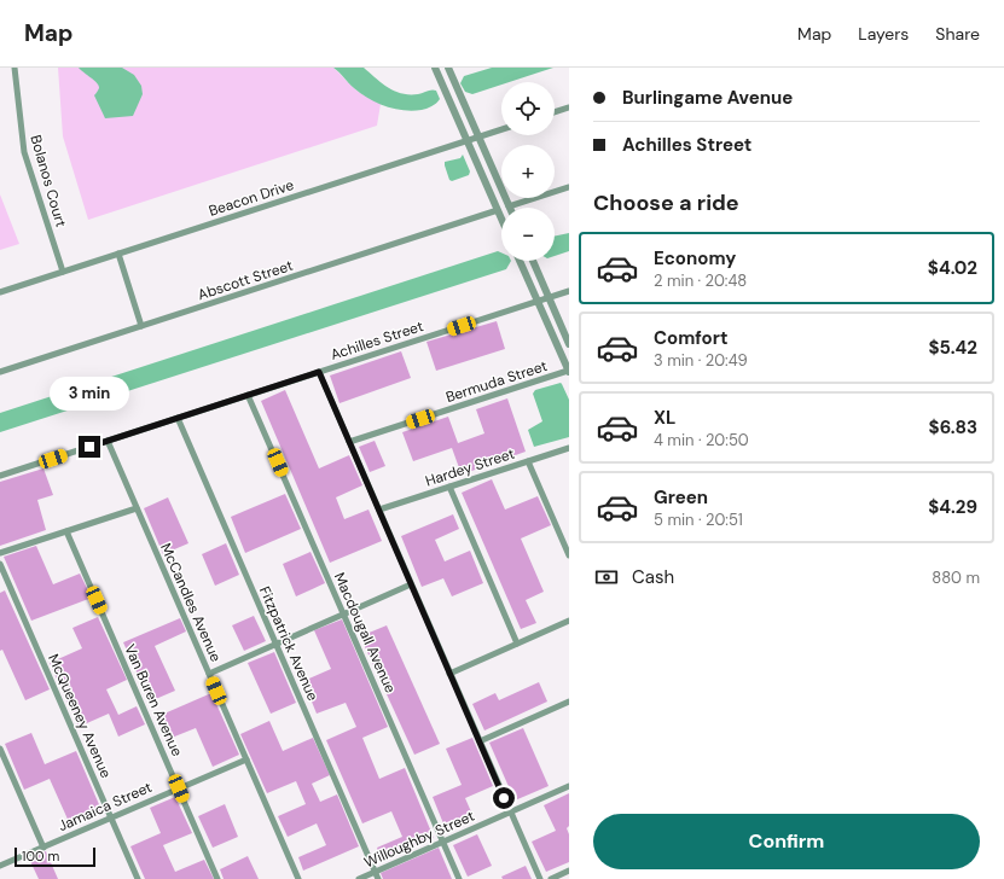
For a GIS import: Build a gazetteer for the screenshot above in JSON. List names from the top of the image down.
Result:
{
  "streets": {
    "street": [
      "Bolanos Court",
      "Beacon Drive",
      "Abscott Street",
      "Achilles Street",
      "Bermuda Street",
      "Hardey Street",
      "McCandles Avenue",
      "Macdougall Avenue",
      "Fitzpatrick Avenue",
      "Van Buren Avenue",
      "McQueeney Avenue",
      "Jamaica Street",
      "Willoughby Street"
    ]
  },
  "crossings": [
    ["Bolanos Court", "Beacon Drive"],
    ["Achilles Street", "McCandles Avenue"],
    ["Achilles Street", "Macdougall Avenue"],
    ["Achilles Street", "Fitzpatrick Avenue"],
    ["McCandles Avenue", "Jamaica Street"],
    ["Macdougall Avenue", "Willoughby Street"],
    ["Fitzpatrick Avenue", "Willoughby Street"],
    ["Van Buren Avenue", "Jamaica Street"],
    ["McQueeney Avenue", "Jamaica Street"]
  ],
  "scale_bar": "100 m",
  "page": {
    "header": "Map",
    "nav": ["Map", "Layers", "Share"],
    "banner": ["Burlingame Avenue", "Achilles Street"],
    "map_buttons": ["+", "−"],
    "heading": "Choose a ride",
    "list": [
      {
        "name": "Economy",
        "note": "2 min · 20:48",
        "value": "$4.02"
      },
      {
        "name": "Comfort",
        "note": "3 min · 20:49",
        "value": "$5.42"
      },
      {
        "name": "XL",
        "note": "4 min · 20:50",
        "value": "$6.83"
      },
      {
        "name": "Green",
        "note": "5 min · 20:51",
        "value": "$4.29"
      }
    ],
    "bubble": "3 min",
    "pay": ["Cash", "880 m"],
    "buttons": "Confirm",
    "scale": "100 m"
  }
}
